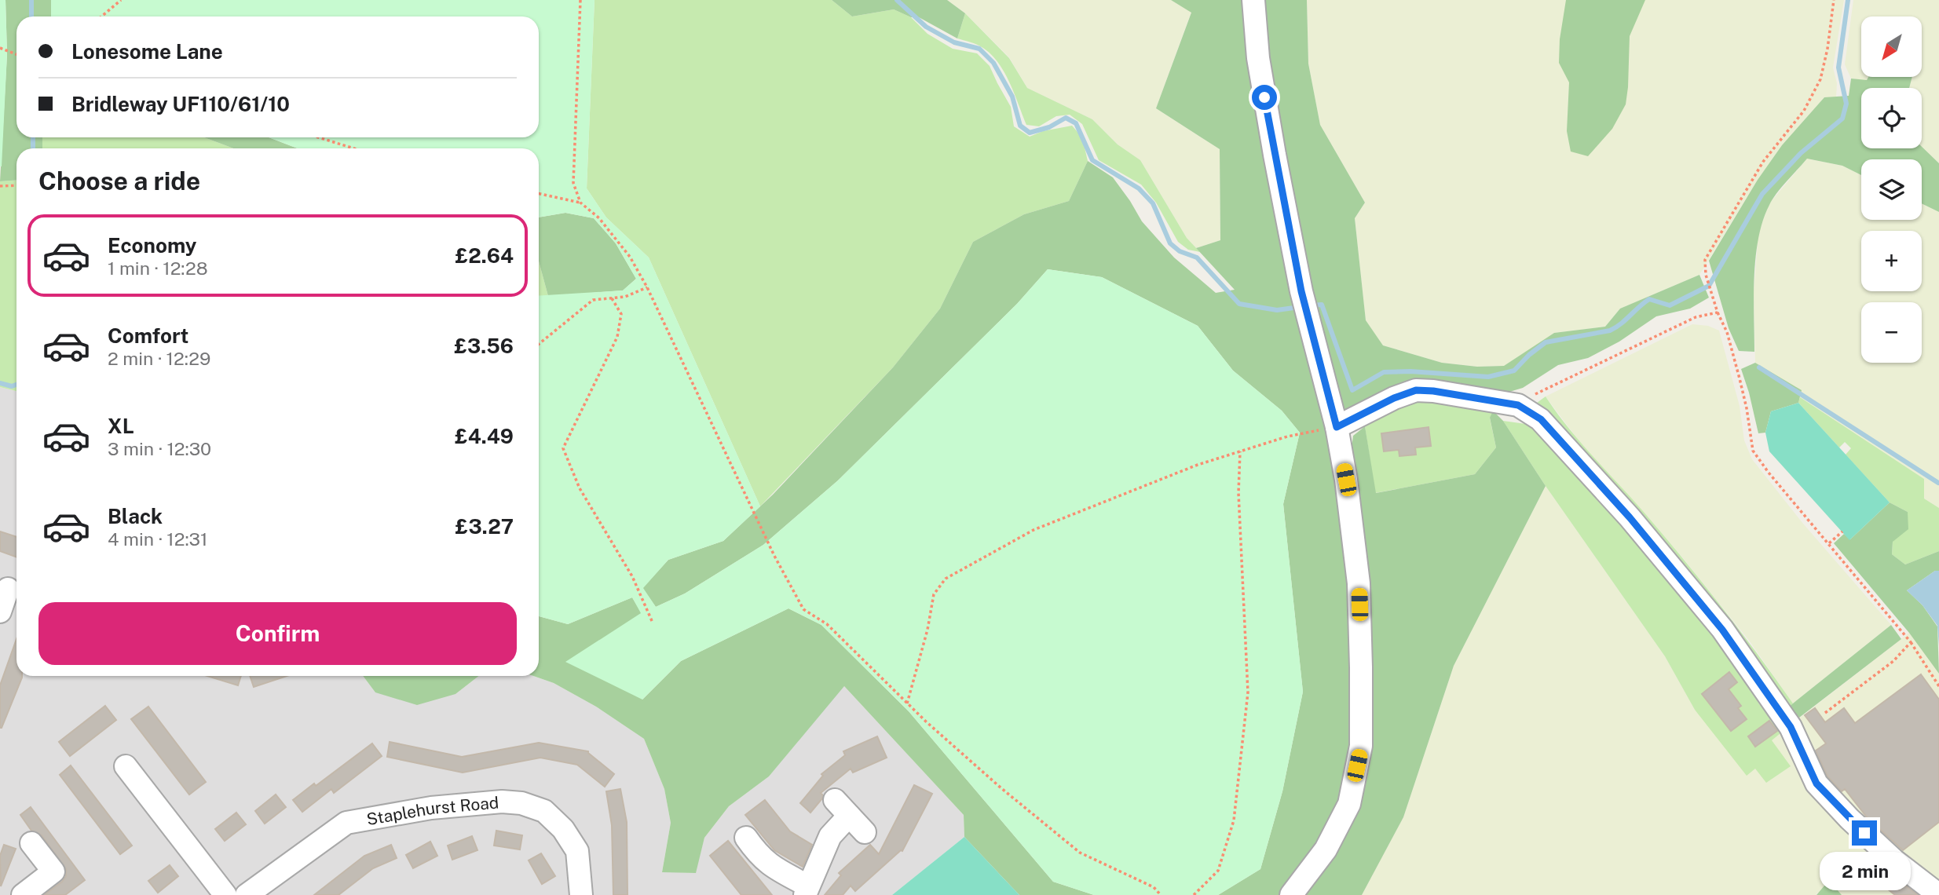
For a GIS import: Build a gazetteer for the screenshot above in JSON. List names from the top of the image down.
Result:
{
  "streets": {
    "street": ["Staplehurst Road"]
  },
  "north": "bottom left",
  "page": {
    "map_buttons": ["+", "−"],
    "banner": ["Lonesome Lane", "Bridleway UF110/61/10"],
    "heading": "Choose a ride",
    "list": [
      {
        "name": "Economy",
        "note": "1 min · 12:28",
        "value": "£2.64"
      },
      {
        "name": "Comfort",
        "note": "2 min · 12:29",
        "value": "£3.56"
      },
      {
        "name": "XL",
        "note": "3 min · 12:30",
        "value": "£4.49"
      },
      {
        "name": "Black",
        "note": "4 min · 12:31",
        "value": "£3.27"
      }
    ],
    "buttons": "Confirm",
    "bubble": "2 min"
  }
}
